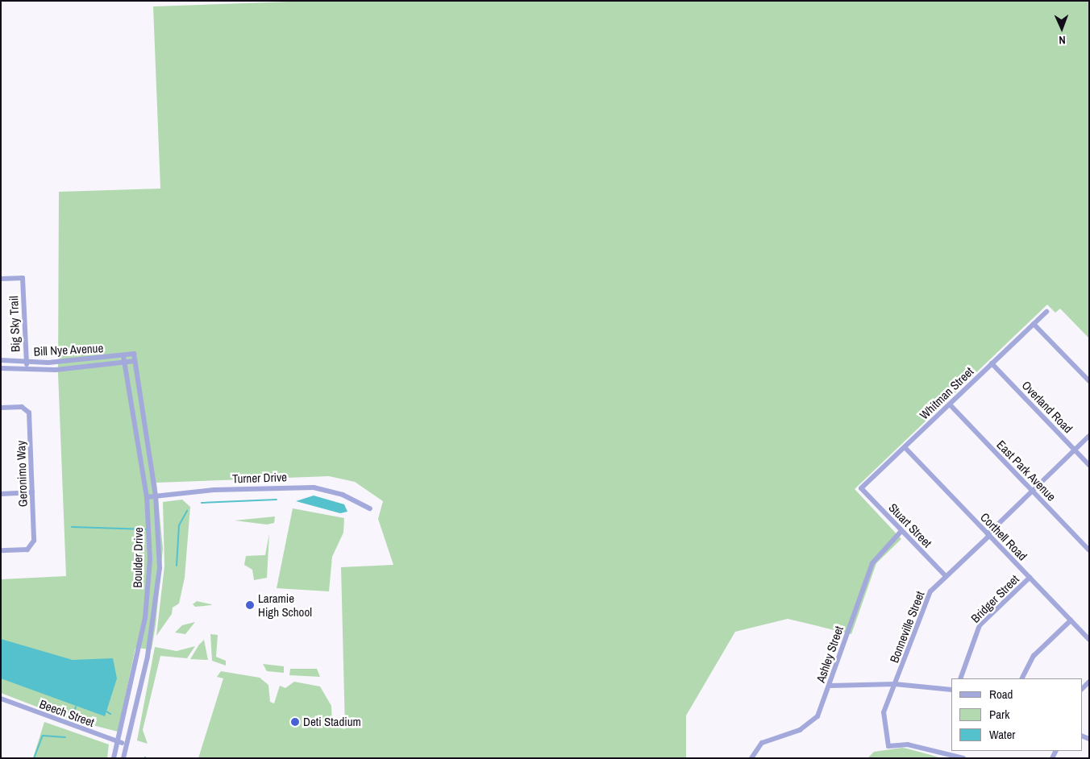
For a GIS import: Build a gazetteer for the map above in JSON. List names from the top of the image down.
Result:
{
  "streets": {
    "street": [
      "Big Sky Trail",
      "Bill Nye Avenue",
      "Whitman Street",
      "Overland Road",
      "East Park Avenue",
      "Geronimo Way",
      "Turner Drive",
      "Stuart Street",
      "Corthell Road",
      "Boulder Drive",
      "Bridger Street",
      "Bonneville Street",
      "Ashley Street",
      "Beech Street"
    ]
  },
  "crossings": [
    ["Big Sky Trail", "Bill Nye Avenue"],
    ["Bill Nye Avenue", "Boulder Drive"],
    ["Whitman Street", "Overland Road"],
    ["Whitman Street", "East Park Avenue"],
    ["Whitman Street", "Stuart Street"],
    ["Whitman Street", "Corthell Road"],
    ["Overland Road", "Bonneville Street"],
    ["East Park Avenue", "Bonneville Street"],
    ["Turner Drive", "Boulder Drive"],
    ["Stuart Street", "Bonneville Street"],
    ["Stuart Street", "Ashley Street"],
    ["Corthell Road", "Bridger Street"],
    ["Corthell Road", "Bonneville Street"],
    ["Boulder Drive", "Beech Street"]
  ],
  "places": ["Laramie High School", "Deti Stadium"],
  "legend": ["Road", "Park", "Water"],
  "north": "bottom"
}
